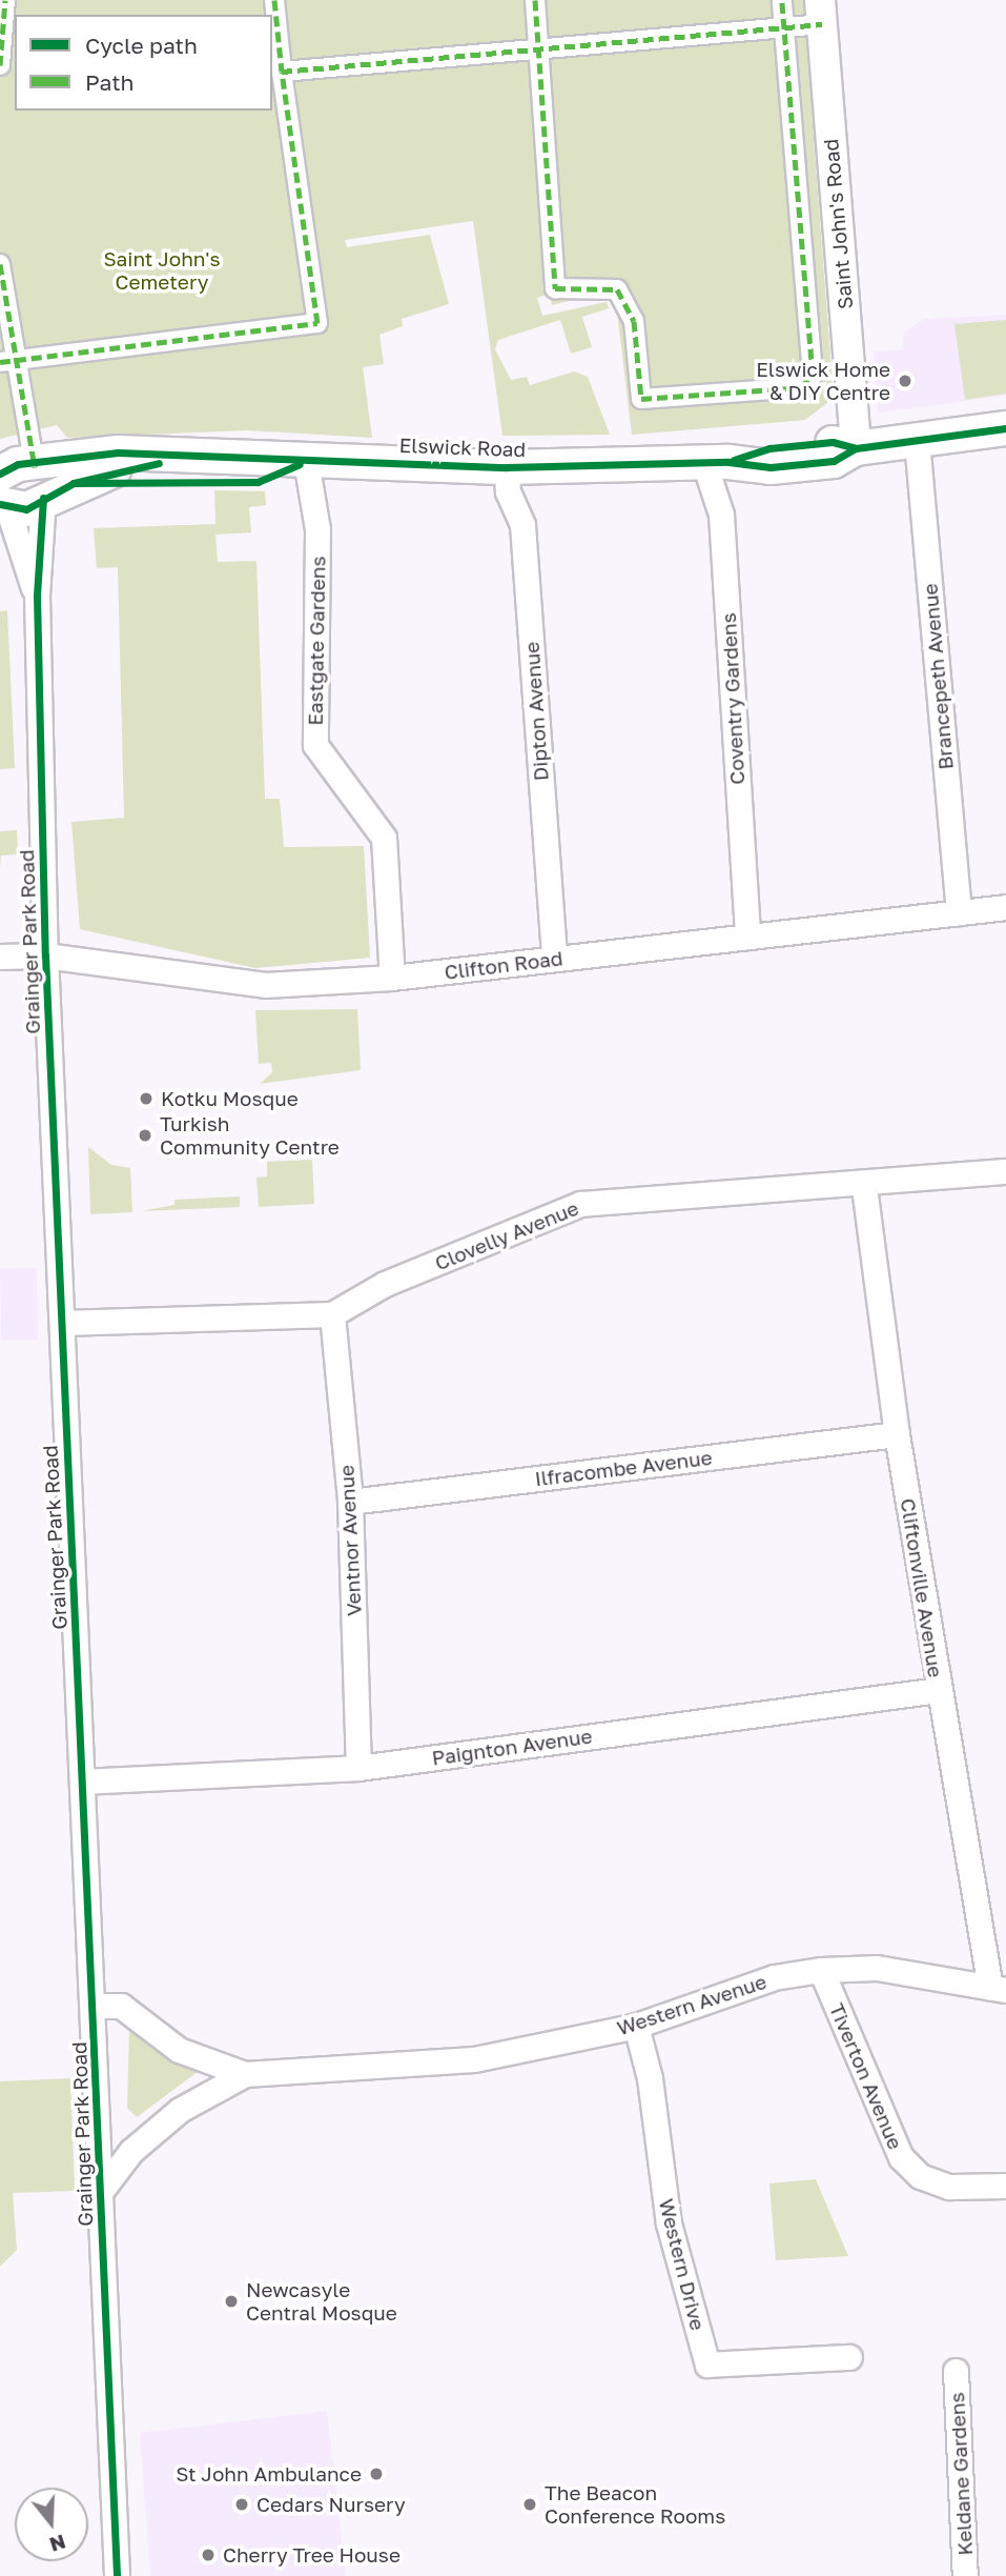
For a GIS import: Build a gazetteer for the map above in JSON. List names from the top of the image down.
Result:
{
  "streets": {
    "main road": ["Elswick Road"],
    "street": [
      "Saint John's Road",
      "Eastgate Gardens",
      "Brancepeth Avenue",
      "Coventry Gardens",
      "Dipton Avenue",
      "Grainger Park Road",
      "Clifton Road",
      "Clovelly Avenue",
      "Ilfracombe Avenue",
      "Ventnor Avenue",
      "Cliftonville Avenue",
      "Paignton Avenue",
      "Western Avenue",
      "Tiverton Avenue",
      "Western Drive",
      "Keldane Gardens"
    ]
  },
  "crossings": [
    ["Saint John's Road", "Elswick Road"],
    ["Elswick Road", "Eastgate Gardens"],
    ["Elswick Road", "Brancepeth Avenue"],
    ["Elswick Road", "Coventry Gardens"],
    ["Elswick Road", "Dipton Avenue"],
    ["Elswick Road", "Grainger Park Road"],
    ["Eastgate Gardens", "Clifton Road"],
    ["Brancepeth Avenue", "Clifton Road"],
    ["Coventry Gardens", "Clifton Road"],
    ["Dipton Avenue", "Clifton Road"],
    ["Grainger Park Road", "Clifton Road"],
    ["Grainger Park Road", "Clovelly Avenue"],
    ["Grainger Park Road", "Paignton Avenue"],
    ["Grainger Park Road", "Western Avenue"],
    ["Clovelly Avenue", "Ventnor Avenue"],
    ["Clovelly Avenue", "Cliftonville Avenue"],
    ["Ilfracombe Avenue", "Ventnor Avenue"],
    ["Ilfracombe Avenue", "Cliftonville Avenue"],
    ["Ventnor Avenue", "Paignton Avenue"],
    ["Cliftonville Avenue", "Paignton Avenue"],
    ["Cliftonville Avenue", "Western Avenue"],
    ["Western Avenue", "Tiverton Avenue"],
    ["Western Avenue", "Western Drive"]
  ],
  "parks": ["Saint John's Cemetery"],
  "places": [
    "Elswick Home & DIY Centre",
    "Kotku Mosque",
    "Turkish Community Centre",
    "Newcasyle Central Mosque",
    "St John Ambulance",
    "Cedars Nursery",
    "The Beacon Conference Rooms",
    "Cherry Tree House"
  ],
  "legend": ["Cycle path", "Path"],
  "north": "bottom"
}
